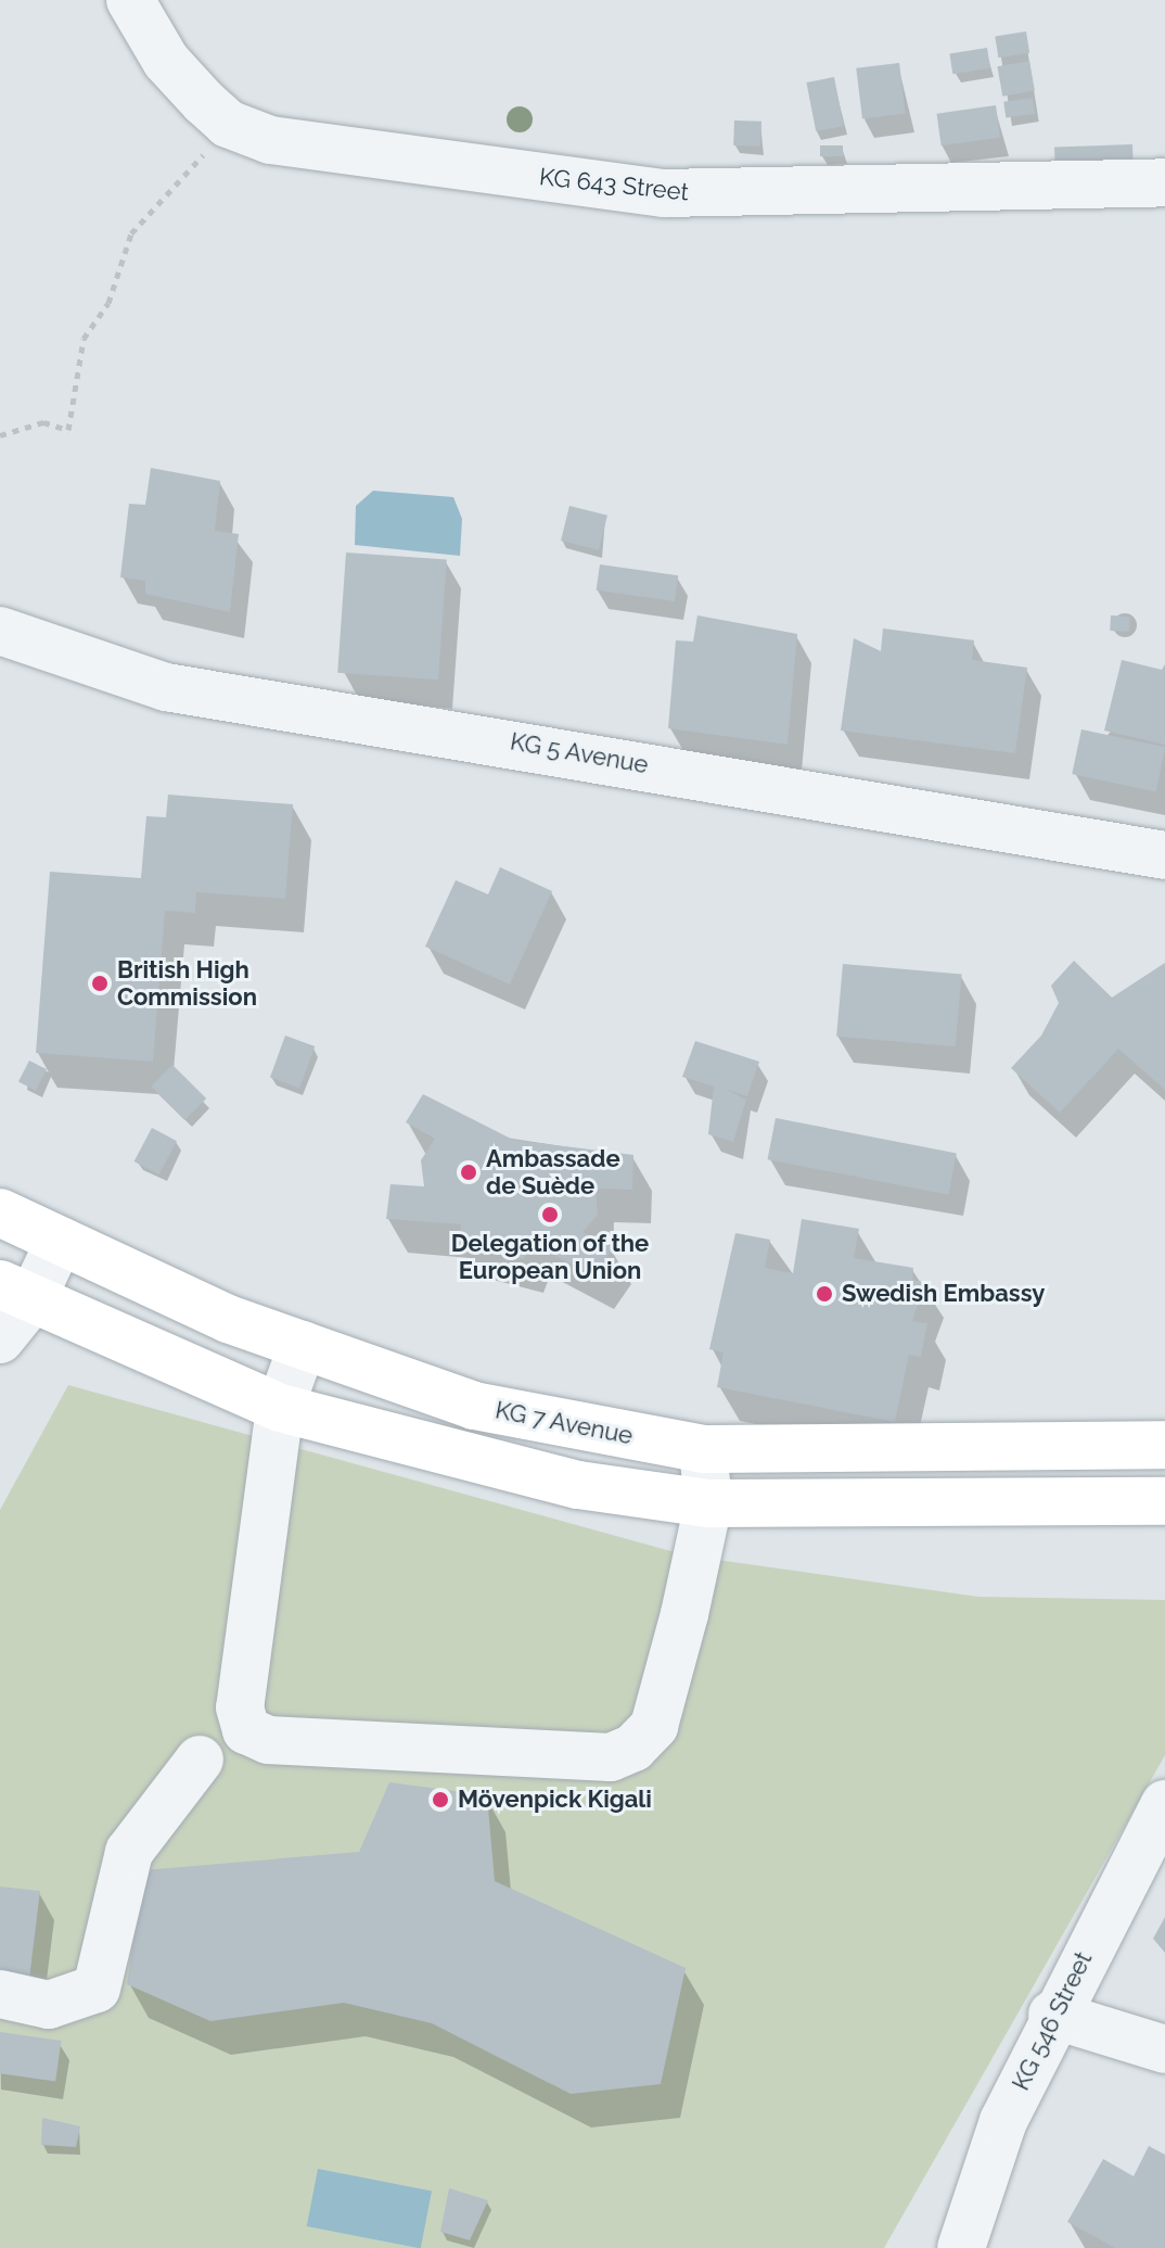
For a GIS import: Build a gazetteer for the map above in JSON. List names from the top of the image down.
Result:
{
  "streets": {
    "main road": ["KG 7 Avenue"],
    "street": ["KG 643 Street", "KG 5 Avenue", "KG 546 Street"]
  },
  "places": [
    "British High Commission",
    "Ambassade de Suède",
    "Delegation of the European Union",
    "Swedish Embassy",
    "Mövenpick Kigali"
  ]
}
